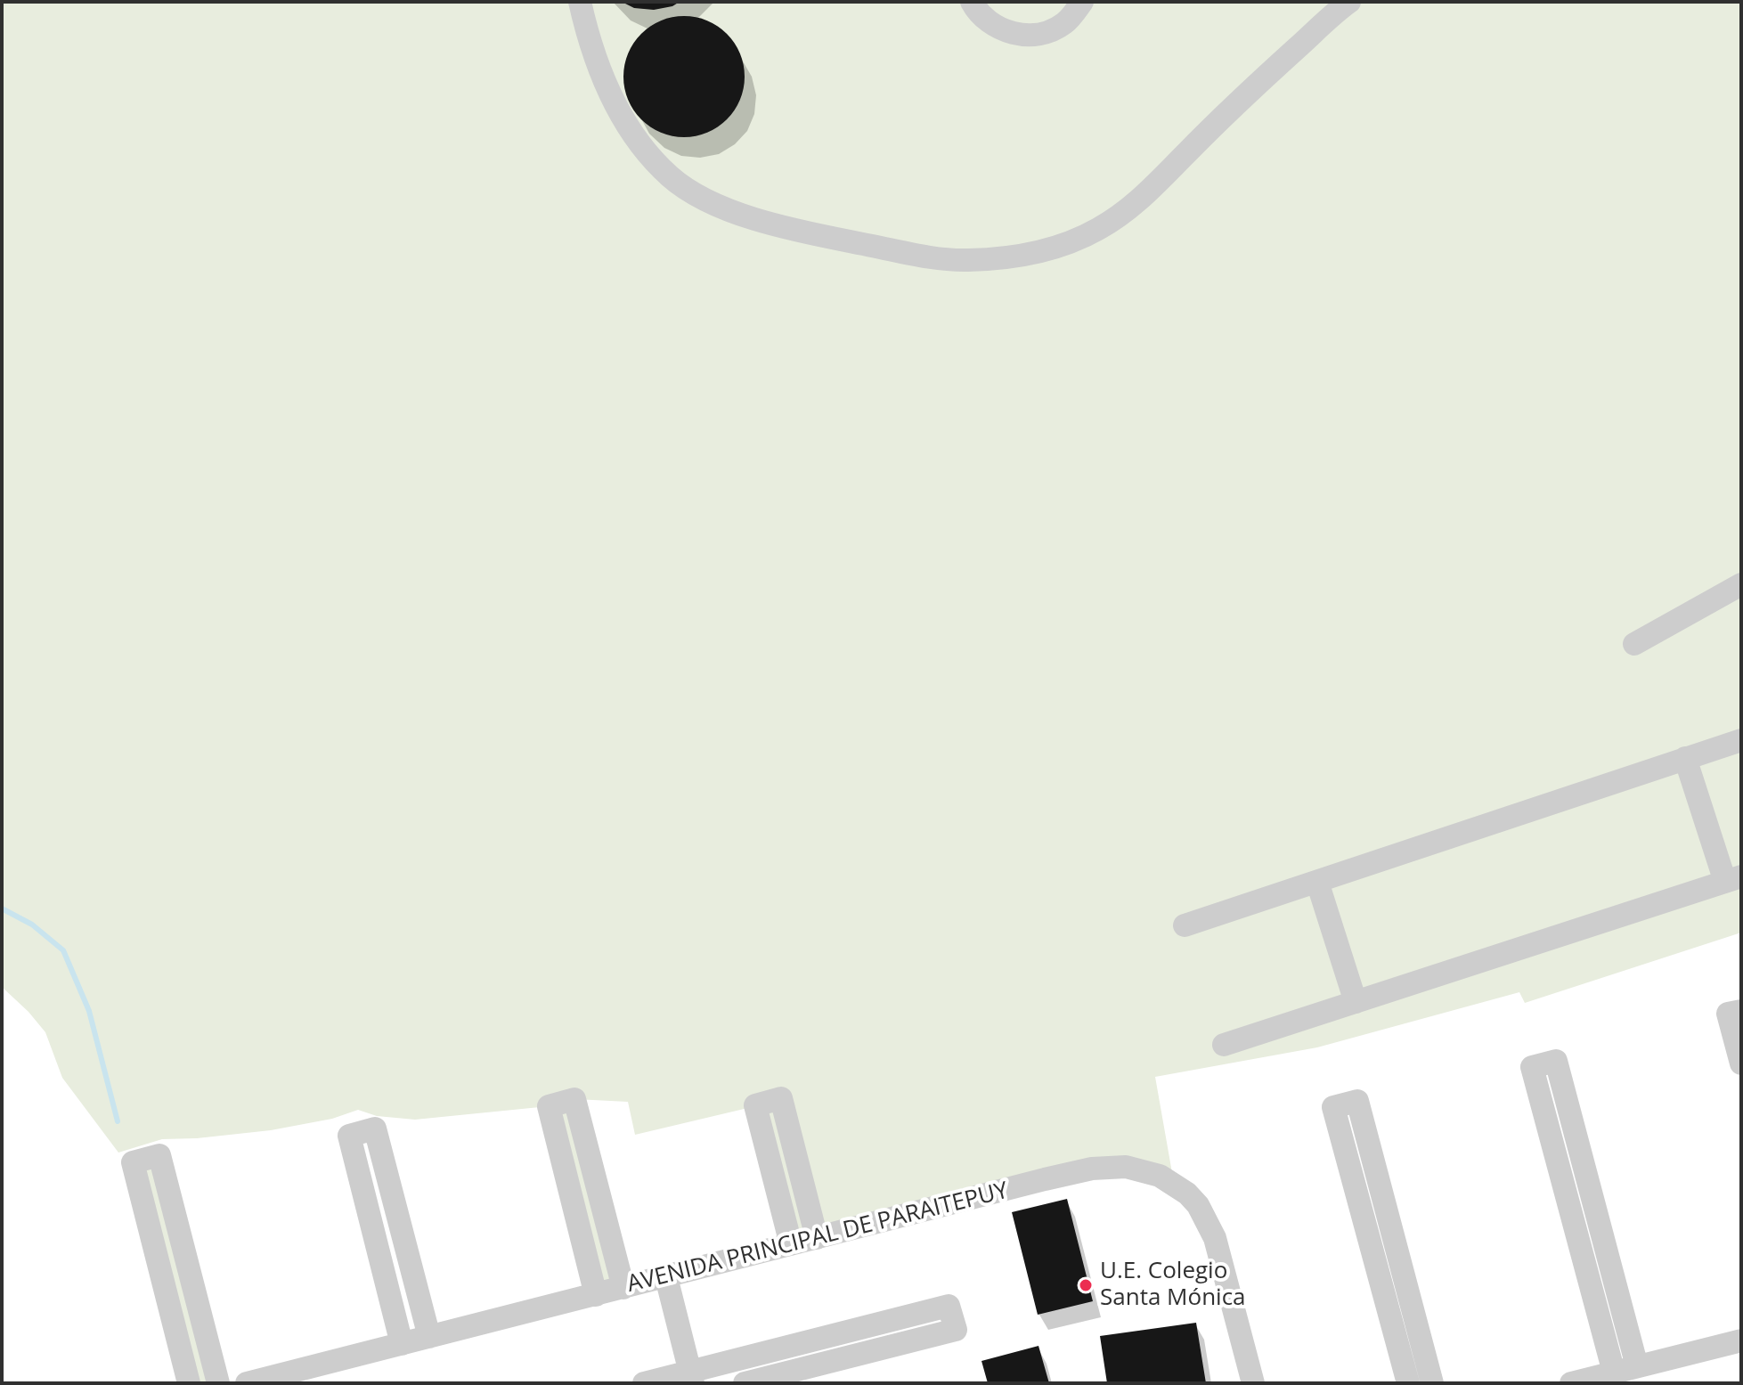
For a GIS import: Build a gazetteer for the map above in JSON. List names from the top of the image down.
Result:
{
  "streets": {
    "street": ["AVENIDA PRINCIPAL DE PARAITEPUY"]
  },
  "places": ["U.E. Colegio Santa Mónica"]
}
